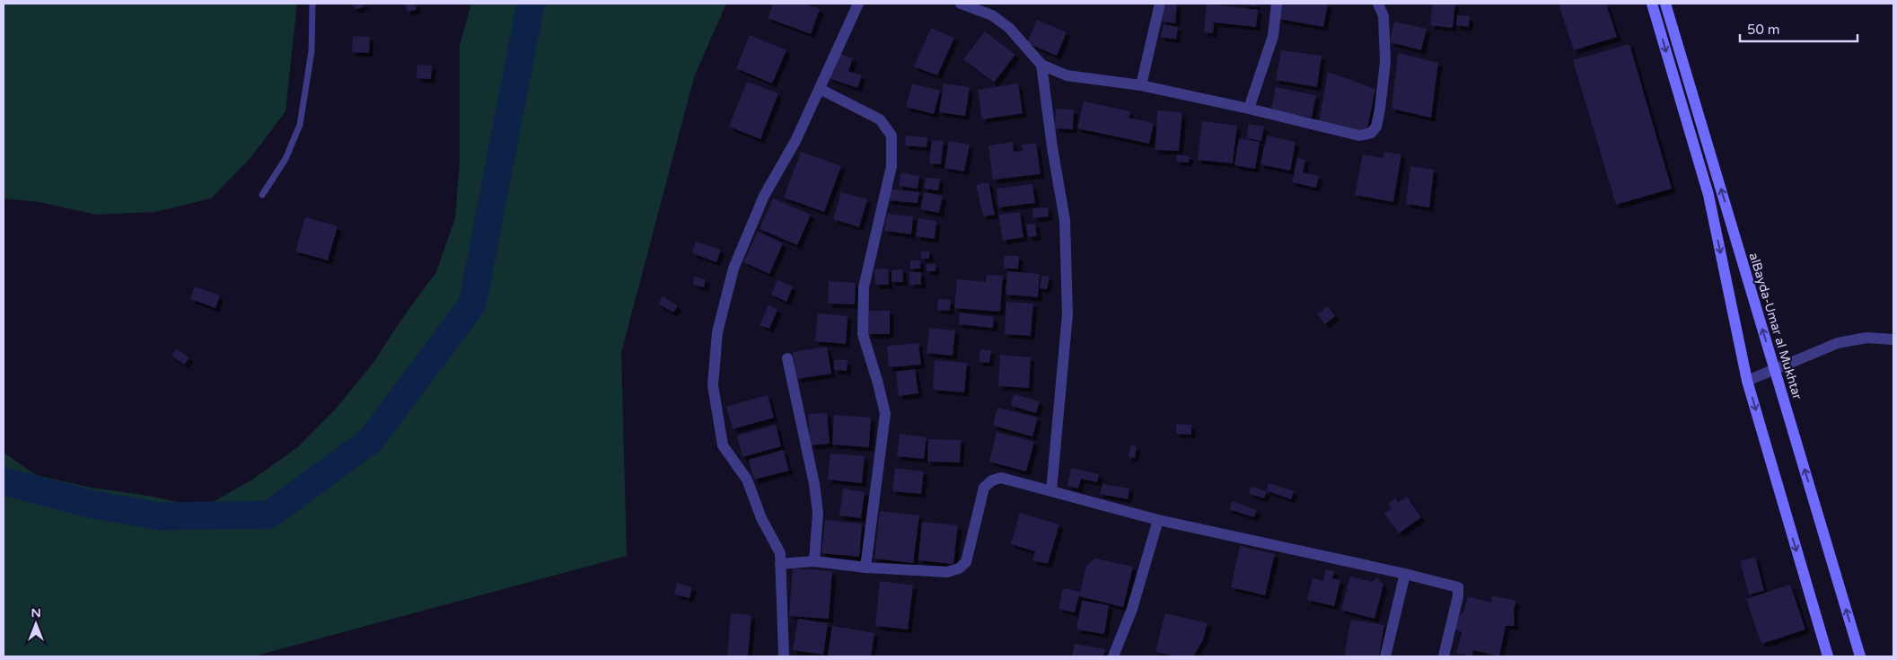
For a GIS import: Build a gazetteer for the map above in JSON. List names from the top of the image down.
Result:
{
  "streets": {
    "main road": ["alBayda-Umar al Mukhtar"]
  },
  "scale_bar": "50 m",
  "north": "top"
}
